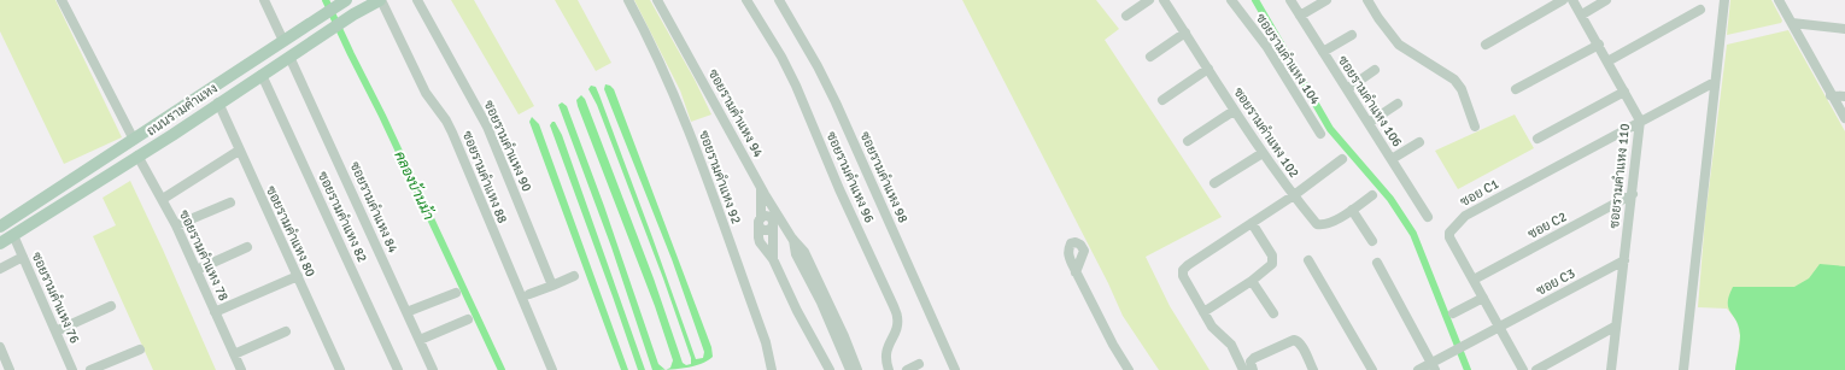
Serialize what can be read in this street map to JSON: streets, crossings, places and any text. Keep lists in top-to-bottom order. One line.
{"streets":{"main road":["ถนนรามคำแหง"],"street":["ซอยรามคําแหง 104","ซอยรามคําแหง 106","ซอยรามคําแหง 94","ซอยรามคําแหง 102","ซอยรามคำแหง 90","ซอยรามคำแหง 110","ซอยรามคำแหง 88","ซอยรามคําแหง 92","ซอยรามคําแหง 96","ซอยรามคําแหง 98","ซอย C1","ซอยรามคำแหง 84","ซอยรามคำแหง 82","ซอย C2","ซอยรามคำแหง 80","ซอยรามคำแหง 78","ซอย C3","ซอยรามคำแหง 76"]},"crossings":[["ถนนรามคำแหง","ซอยรามคำแหง 88"],["ถนนรามคำแหง","ซอยรามคำแหง 84"],["ถนนรามคำแหง","ซอยรามคำแหง 82"],["ถนนรามคำแหง","ซอยรามคำแหง 80"],["ถนนรามคำแหง","ซอยรามคำแหง 78"],["ถนนรามคำแหง","ซอยรามคำแหง 76"],["ซอยรามคำแหง 110","ซอย C1"],["ซอยรามคำแหง 110","ซอย C2"],["ซอยรามคำแหง 110","ซอย C3"],["ซอย C1","ซอย C2"],["ซอย C1","ซอย C3"]],"water":["คลองบ้านม้า"]}
